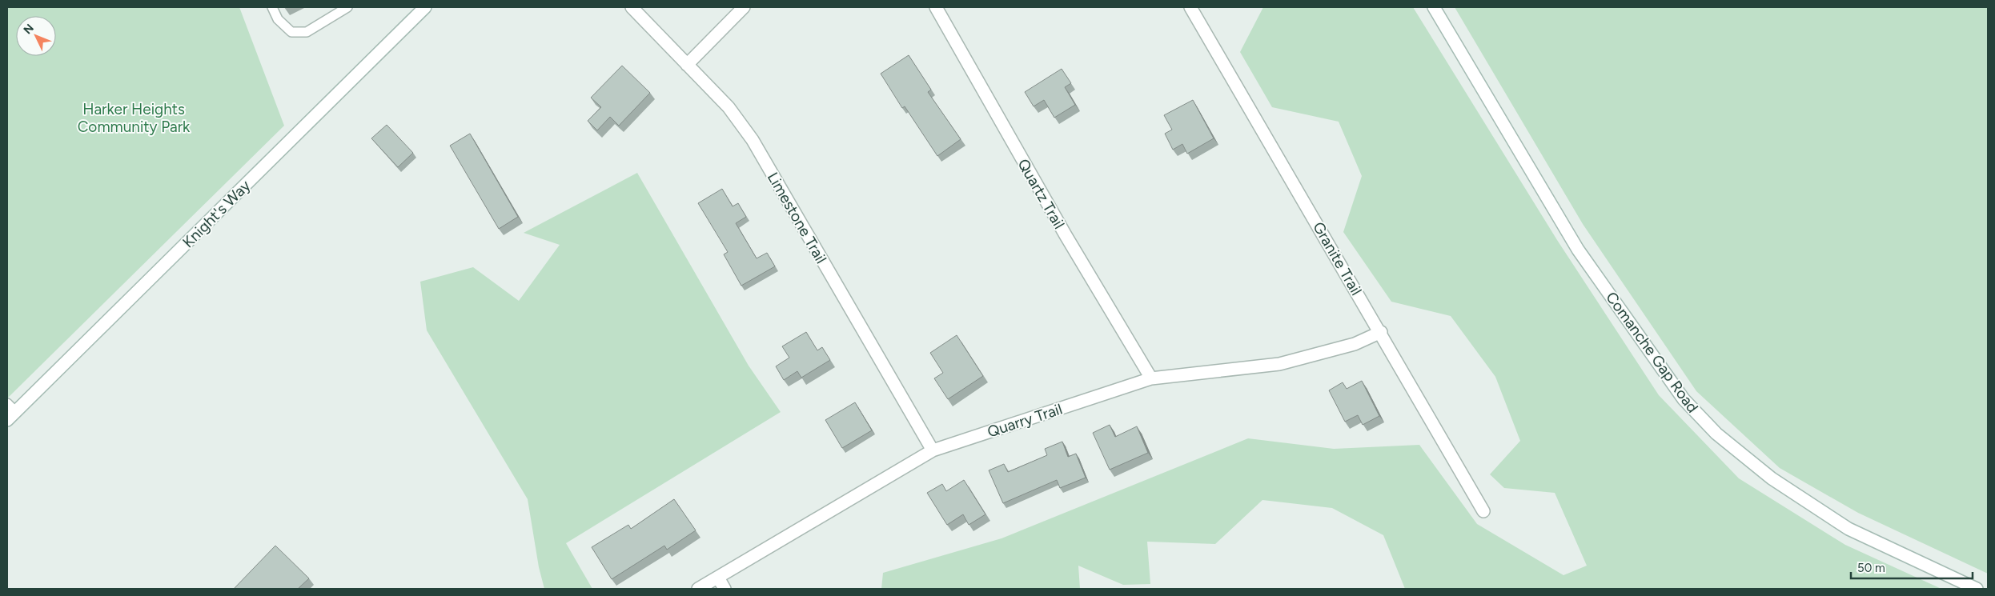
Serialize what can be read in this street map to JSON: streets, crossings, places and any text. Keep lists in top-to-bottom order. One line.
{"streets":{"street":["Quartz Trail","Knight's Way","Limestone Trail","Granite Trail","Comanche Gap Road","Quarry Trail"]},"crossings":[["Quartz Trail","Quarry Trail"],["Limestone Trail","Quarry Trail"],["Granite Trail","Quarry Trail"]],"parks":["Harker Heights Community Park"],"scale_bar":"50 m","north":"top left"}
